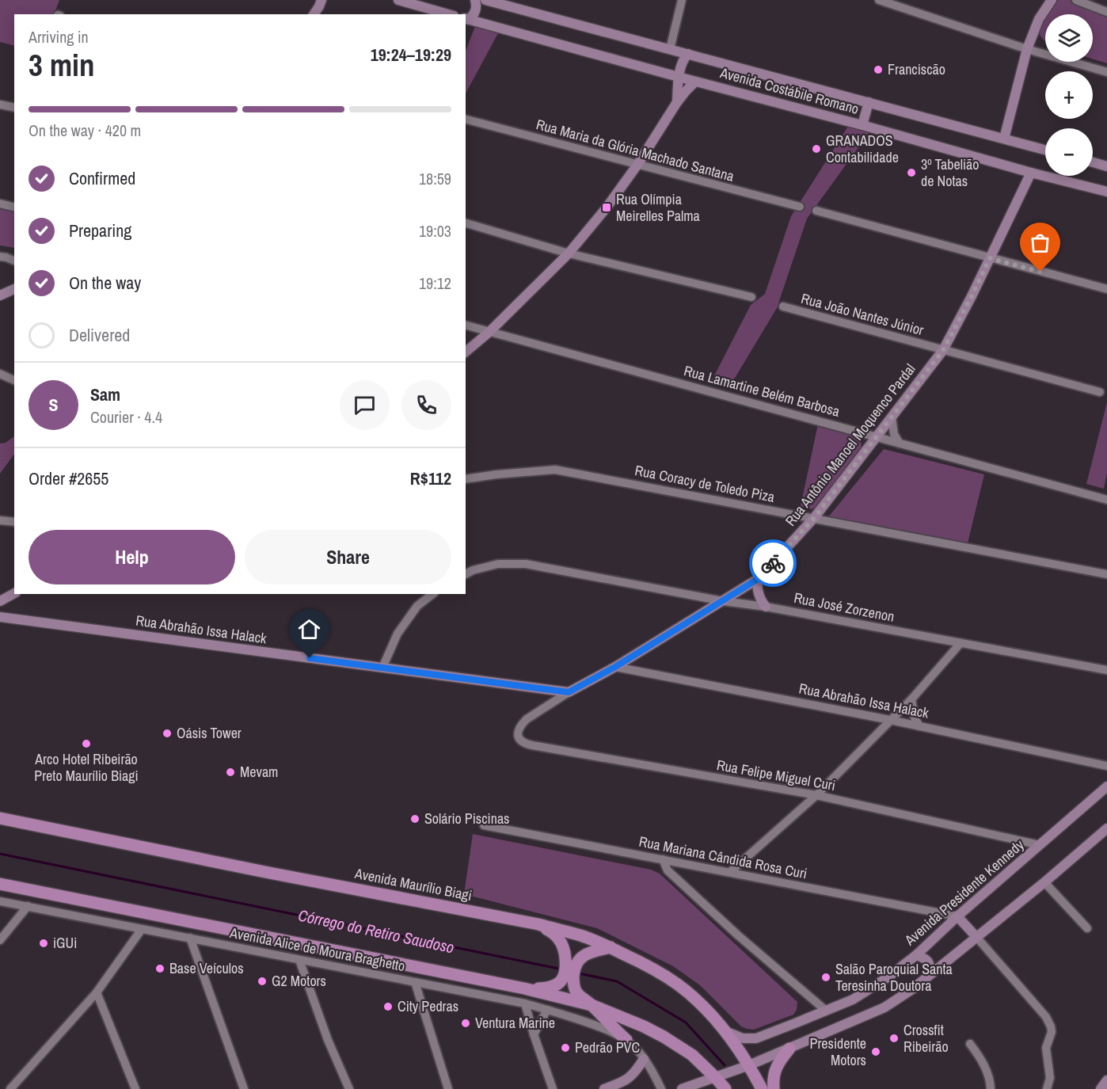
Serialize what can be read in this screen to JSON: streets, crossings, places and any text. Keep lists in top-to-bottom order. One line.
{"streets":{"main road":["Avenida Costábile Romano","Rua Antônio Manoel Moquenco Pardal","Rua Abrahão Issa Halack","Avenida Maurílio Biagi","Avenida Presidente Kennedy"],"street":["Rua Maria da Glória Machado Santana","Rua João Nantes Júnior","Rua Lamartine Belém Barbosa","Rua Coracy de Toledo Piza","Rua José Zorzenon","Rua Felipe Miguel Curi","Rua Mariana Cândida Rosa Curi","Avenida Alice de Moura Braghetto"]},"crossings":[["Avenida Costábile Romano","Rua Antônio Manoel Moquenco Pardal"],["Rua João Nantes Júnior","Rua Antônio Manoel Moquenco Pardal"],["Rua Lamartine Belém Barbosa","Rua Antônio Manoel Moquenco Pardal"],["Rua Antônio Manoel Moquenco Pardal","Rua Coracy de Toledo Piza"],["Rua Antônio Manoel Moquenco Pardal","Rua José Zorzenon"],["Rua Antônio Manoel Moquenco Pardal","Rua Abrahão Issa Halack"],["Rua Antônio Manoel Moquenco Pardal","Rua Felipe Miguel Curi"],["Rua Felipe Miguel Curi","Avenida Presidente Kennedy"],["Rua Mariana Cândida Rosa Curi","Avenida Presidente Kennedy"],["Avenida Maurílio Biagi","Avenida Presidente Kennedy"]],"water":["Córrego do Retiro Saudoso"],"places":{"other":["Franciscão","GRANADOS Contabilidade","3º Tabelião de Notas","Oásis Tower","Arco Hotel Ribeirão Preto Maurílio Biagi","Mevam","Solário Piscinas","iGUi","Base Veículos","Salão Paroquial Santa Teresinha Doutora","G2 Motors","City Pedras","Ventura Marine","Crossfit Ribeirão","Pedrão PVC","Presidente Motors"],"transit":["Rua Olímpia Meirelles Palma"]},"page":{"map_buttons":["+","−"],"heading":["3 min","Arriving in","19:24–19:29"],"panel":["Sam","Courier · 4.4","Order #2655","R$112"],"bar":"On the way · 420 m","list":[["Confirmed","18:59"],["Preparing","19:03"],["On the way","19:12"],"Delivered"],"round":"S","buttons":["Help","Share"]}}
